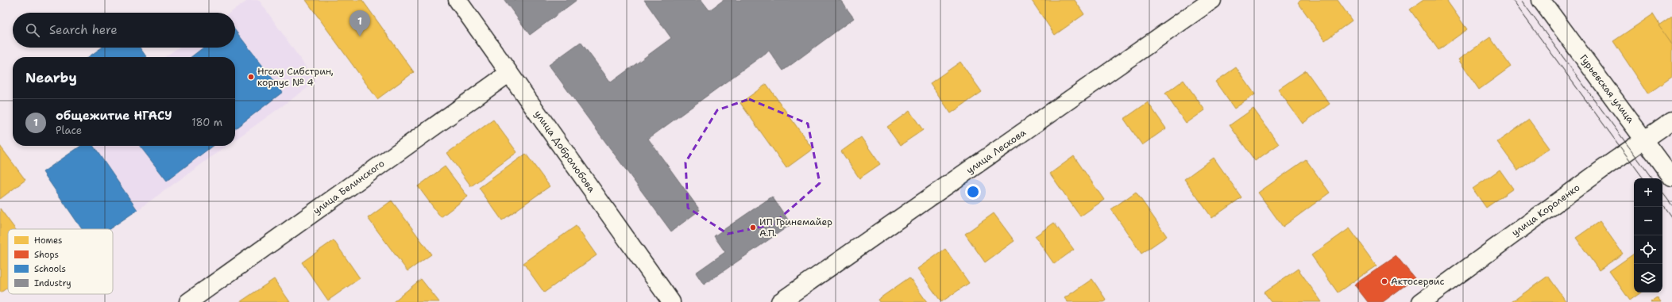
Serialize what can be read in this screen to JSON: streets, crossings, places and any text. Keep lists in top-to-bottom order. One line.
{"streets":{"street":["Гурьевская улица","улица Добролюбова","улица Лескова","улица Белинского","улица Короленко"]},"crossings":[["Гурьевская улица","улица Короленко"],["улица Добролюбова","улица Белинского"]],"places":["Нгсау Сибстрин, корпус № 4","ИП Гринемайер А.П.","Актосервис"],"legend":["Homes","Shops","Schools","Industry"],"page":{"pins":"1","search":"Search here","heading":"Nearby","list":[{"mark":"1","name":"общежитие НГАСУ","note":"Place","value":"180 m"}],"map_buttons":["+","−"]}}
